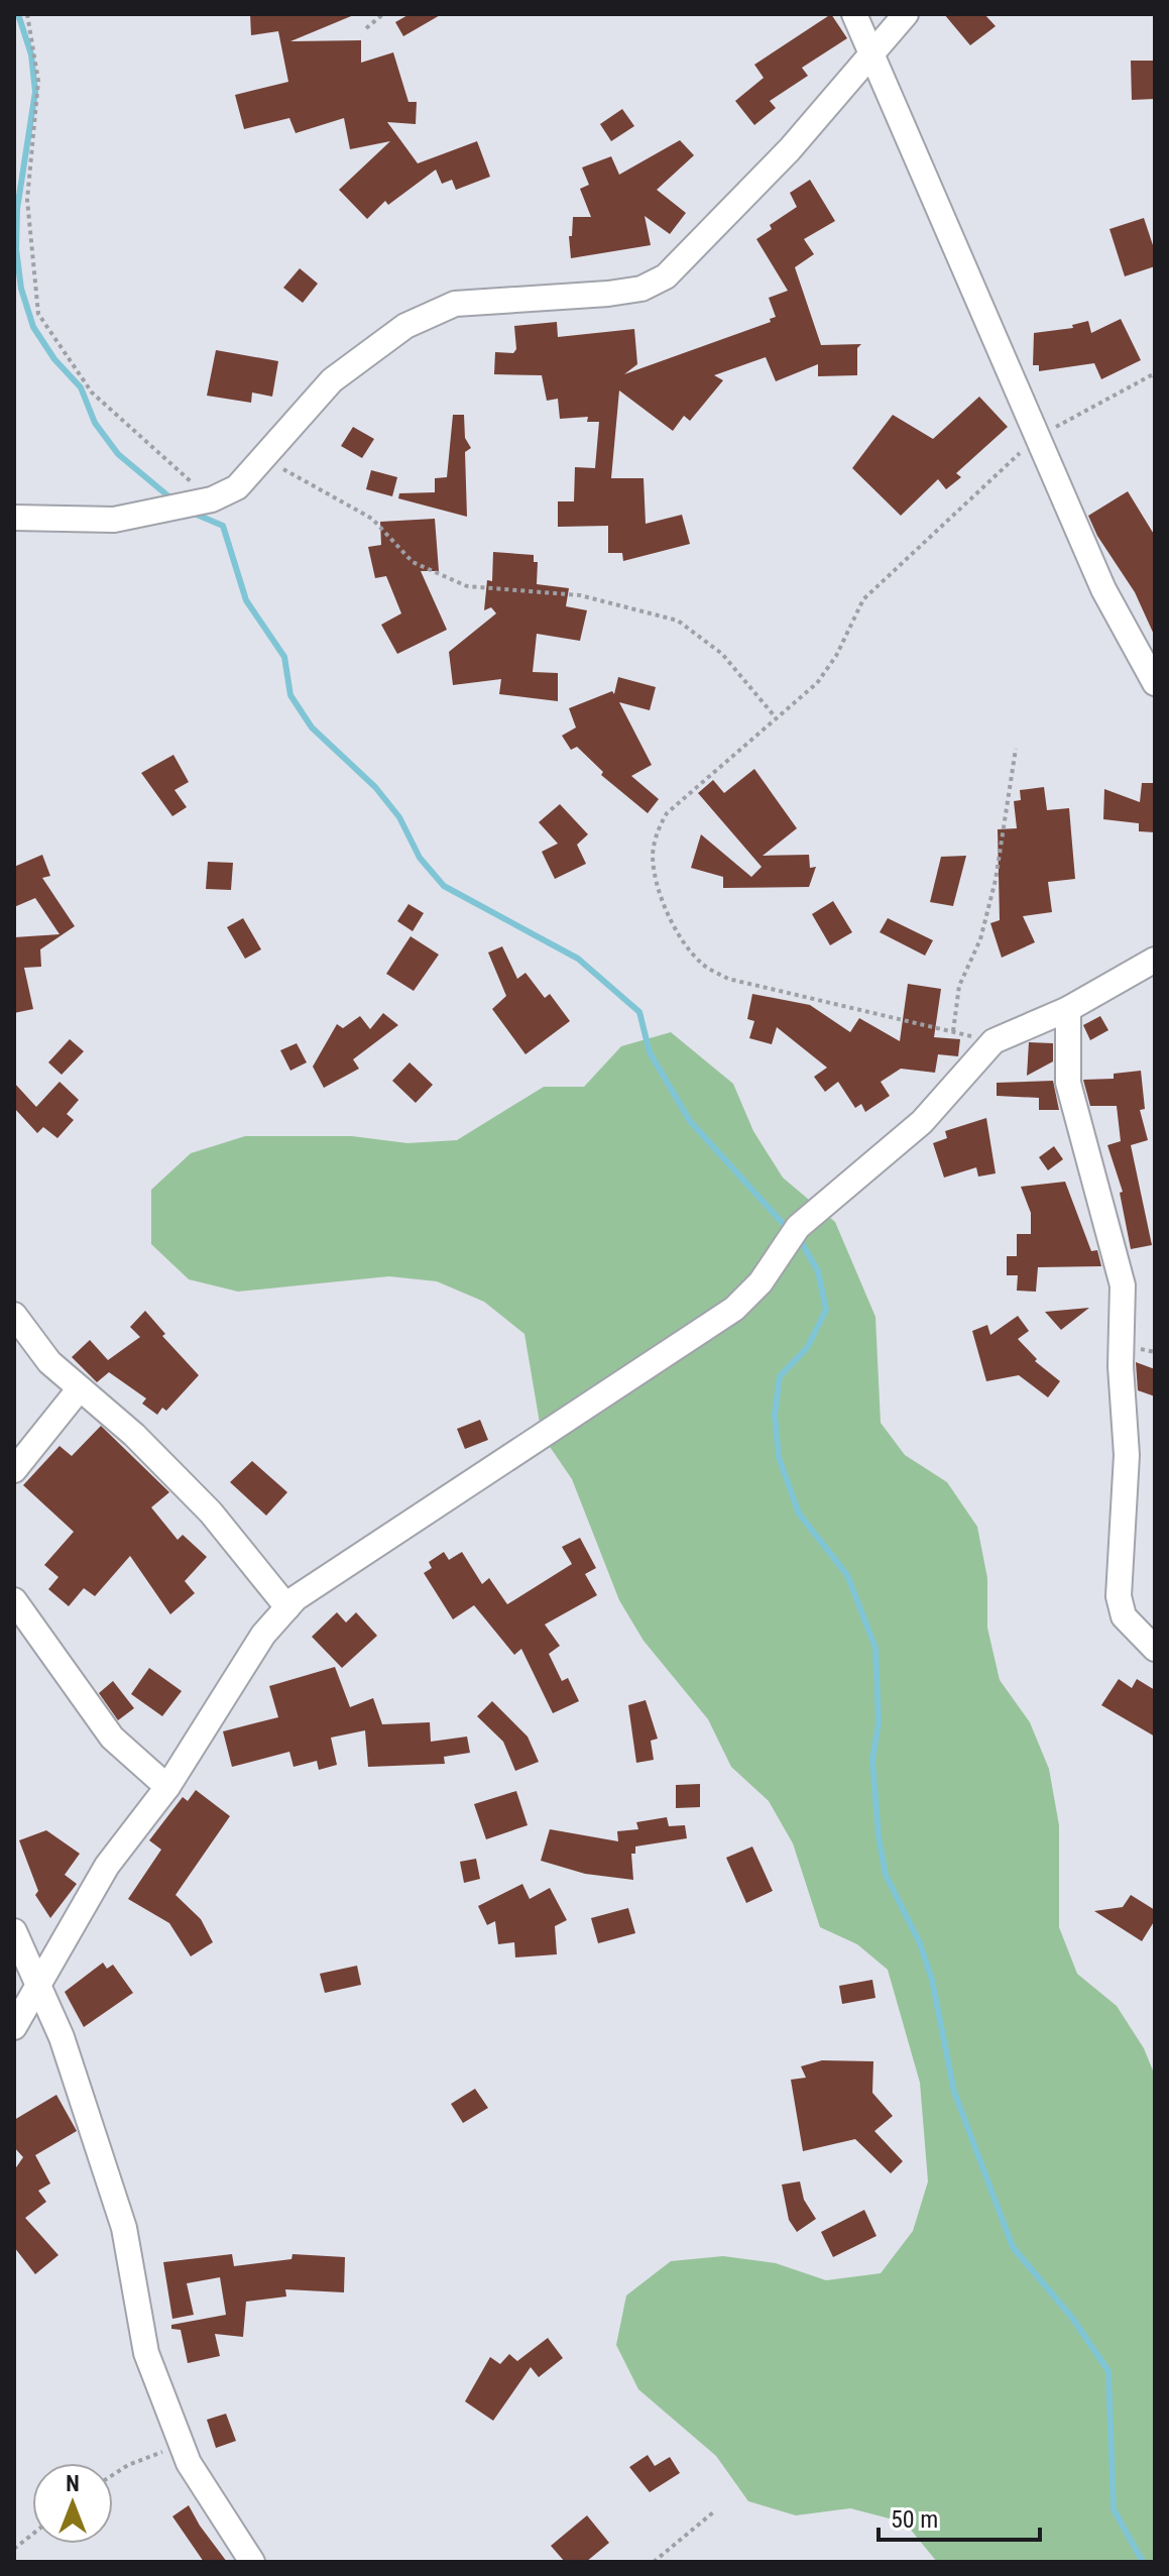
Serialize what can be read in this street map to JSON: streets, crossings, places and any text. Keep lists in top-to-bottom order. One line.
{"scale_bar":"50 m","north":"top"}
